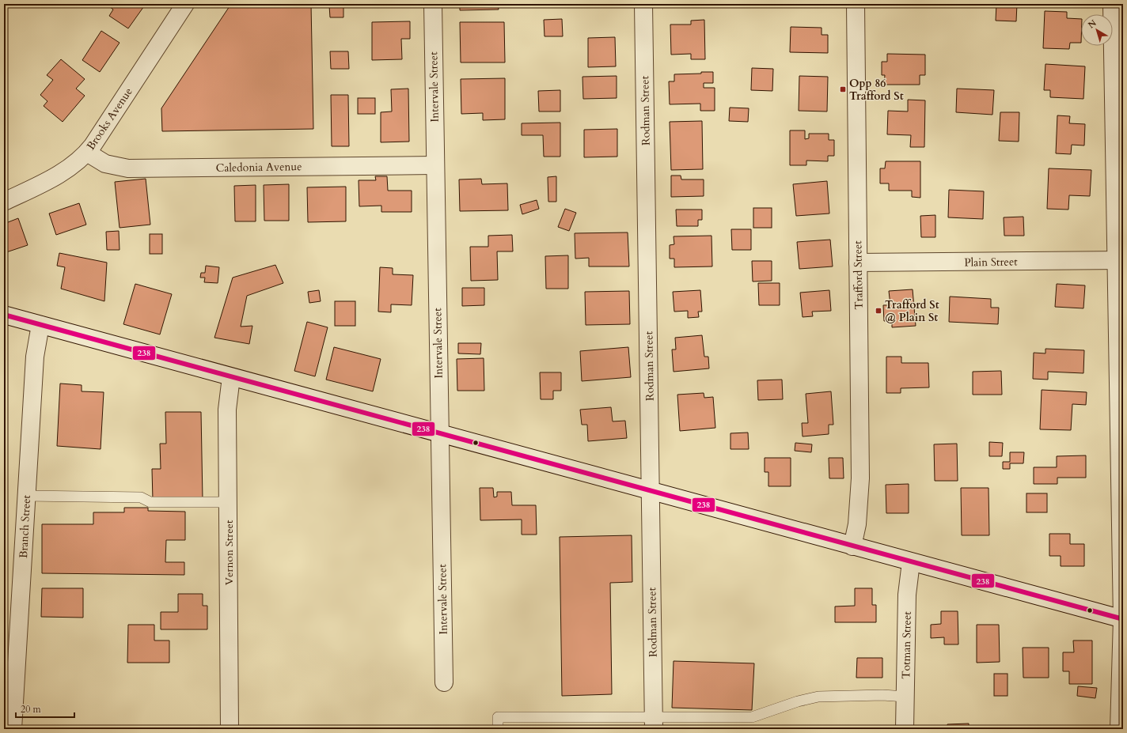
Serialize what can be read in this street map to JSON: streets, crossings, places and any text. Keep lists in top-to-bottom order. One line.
{"streets":{"street":["Intervale Street","Rodman Street","Brooks Avenue","Caledonia Avenue","Plain Street","Trafford Street","Branch Street","Vernon Street","Totman Street"]},"crossings":[["Intervale Street","Caledonia Avenue"],["Brooks Avenue","Caledonia Avenue"],["Plain Street","Trafford Street"]],"places":{"transit":["Opp 86 Trafford St","Trafford St @ Plain St"]},"lines":["transit line 238"],"scale_bar":"20 m","north":"top left"}
